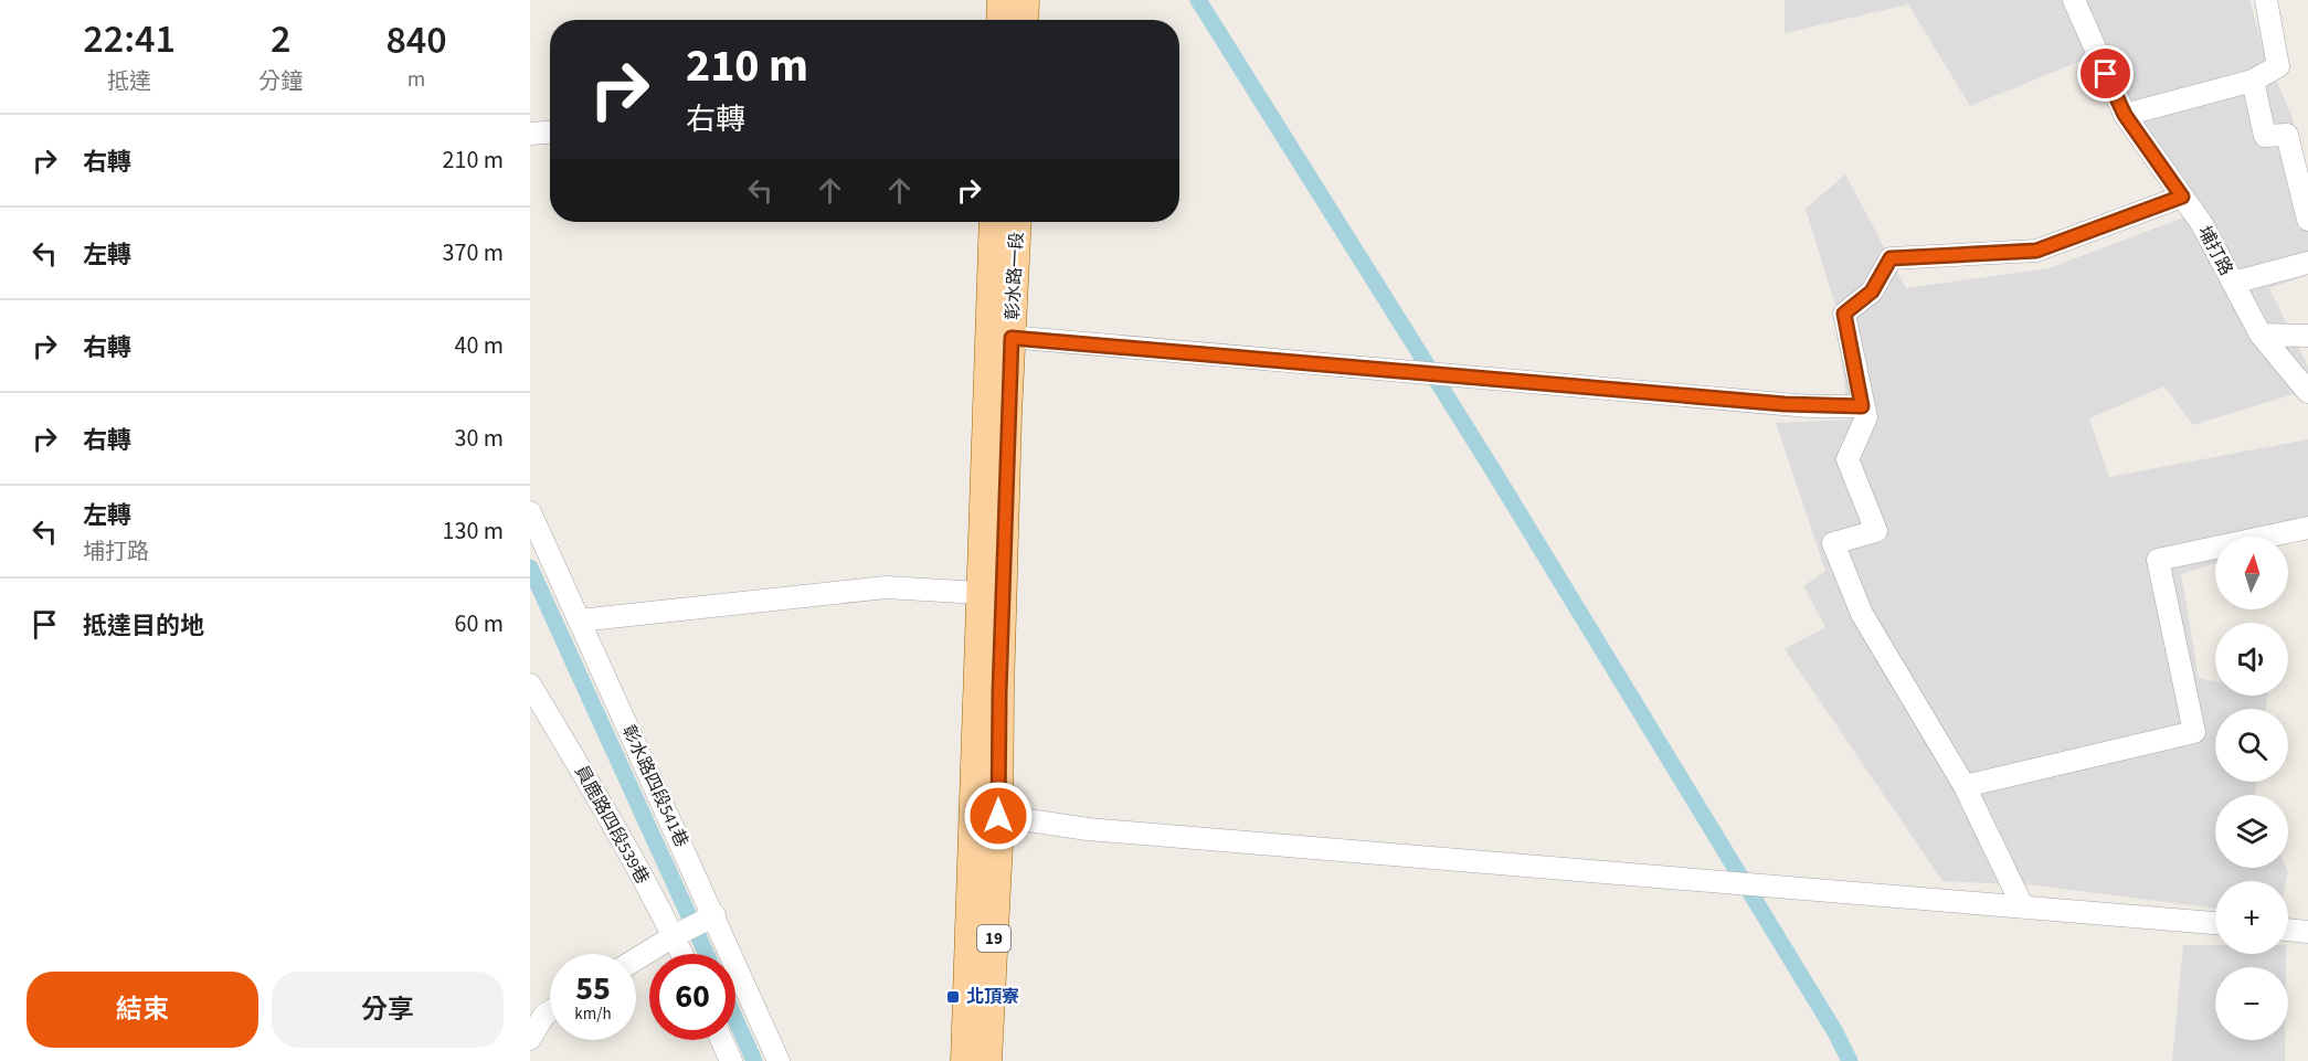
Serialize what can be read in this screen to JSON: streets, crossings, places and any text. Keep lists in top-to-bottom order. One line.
{"streets":{"main road":["彰水路一段","19"],"street":["埔打路","彰水路四段541巷","員鹿路四段539巷"]},"crossings":[["彰水路一段","19"]],"places":{"transit":["北頂寮"]},"north":"top","page":{"eta":["22:41","抵達","2","分鐘","840","m"],"turn":["210 m","右轉"],"list":[{"name":"右轉","value":"210 m"},{"name":"左轉","value":"370 m"},{"name":"右轉","value":"40 m"},{"name":"右轉","value":"30 m"},{"name":"左轉","note":"埔打路","value":"130 m"},{"name":"抵達目的地","value":"60 m"}],"map_buttons":["+","−"],"speed":"55 km/h","limit":"60","buttons":["結束","分享"]}}
